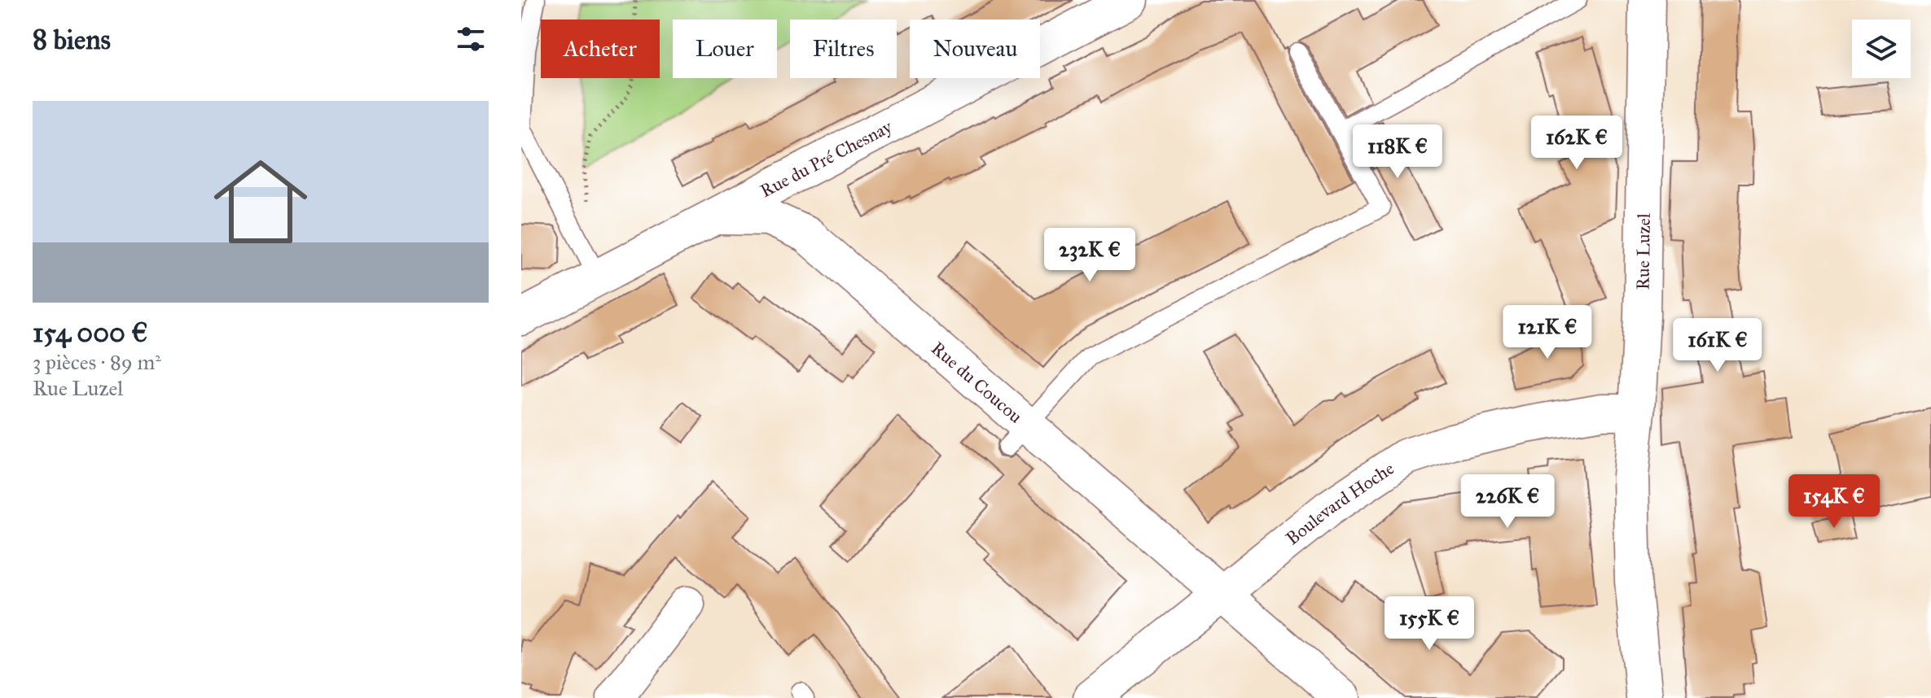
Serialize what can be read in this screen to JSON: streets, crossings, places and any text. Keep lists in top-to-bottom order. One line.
{"streets":{"street":["Rue du Pré Chesnay","Rue Luzel","Rue du Coucou","Boulevard Hoche"]},"crossings":[["Rue du Pré Chesnay","Rue du Coucou"],["Rue Luzel","Boulevard Hoche"],["Rue du Coucou","Boulevard Hoche"]],"page":{"heading":"8 biens","chip":["Acheter","Louer","Filtres","Nouveau"],"list":[{"name":"154 000 €","note":"3 pièces · 89 m² · Rue Luzel"}],"price":["162K €","118K €","232K €","121K €","161K €","226K €","154K €","155K €"]}}
